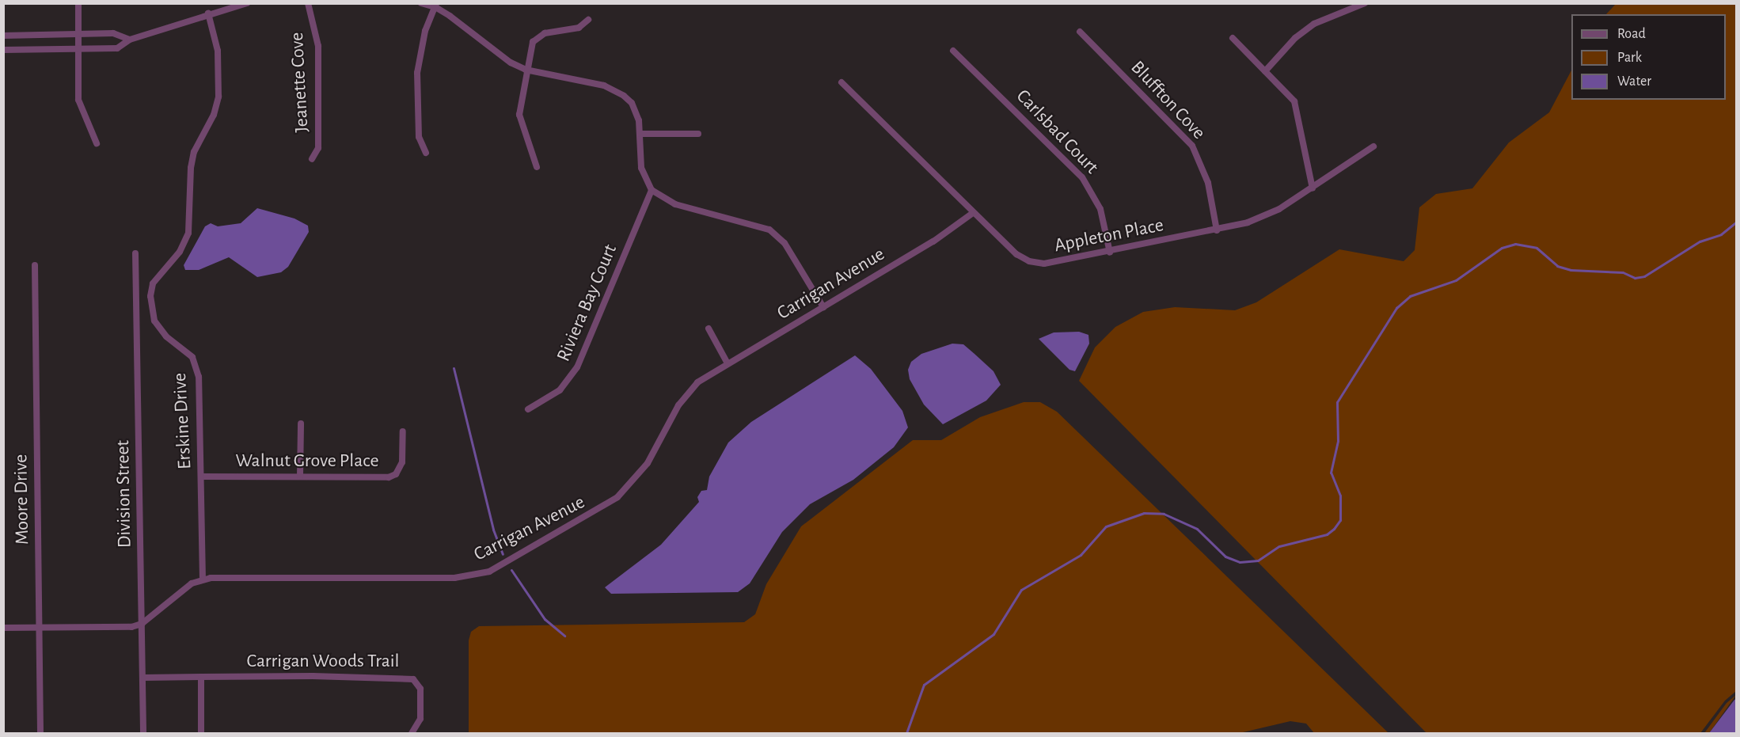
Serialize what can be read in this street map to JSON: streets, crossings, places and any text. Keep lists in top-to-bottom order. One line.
{"streets":{"street":["Jeanette Cove","Bluffton Cove","Carlsbad Court","Appleton Place","Carrigan Avenue","Riviera Bay Court","Erskine Drive","Walnut Grove Place","Division Street","Moore Drive","Carrigan Woods Trail"]},"crossings":[["Bluffton Cove","Appleton Place"],["Carlsbad Court","Appleton Place"],["Appleton Place","Carrigan Avenue"],["Carrigan Avenue","Erskine Drive"],["Carrigan Avenue","Division Street"],["Erskine Drive","Walnut Grove Place"],["Division Street","Carrigan Woods Trail"]],"legend":["Road","Park","Water"]}
